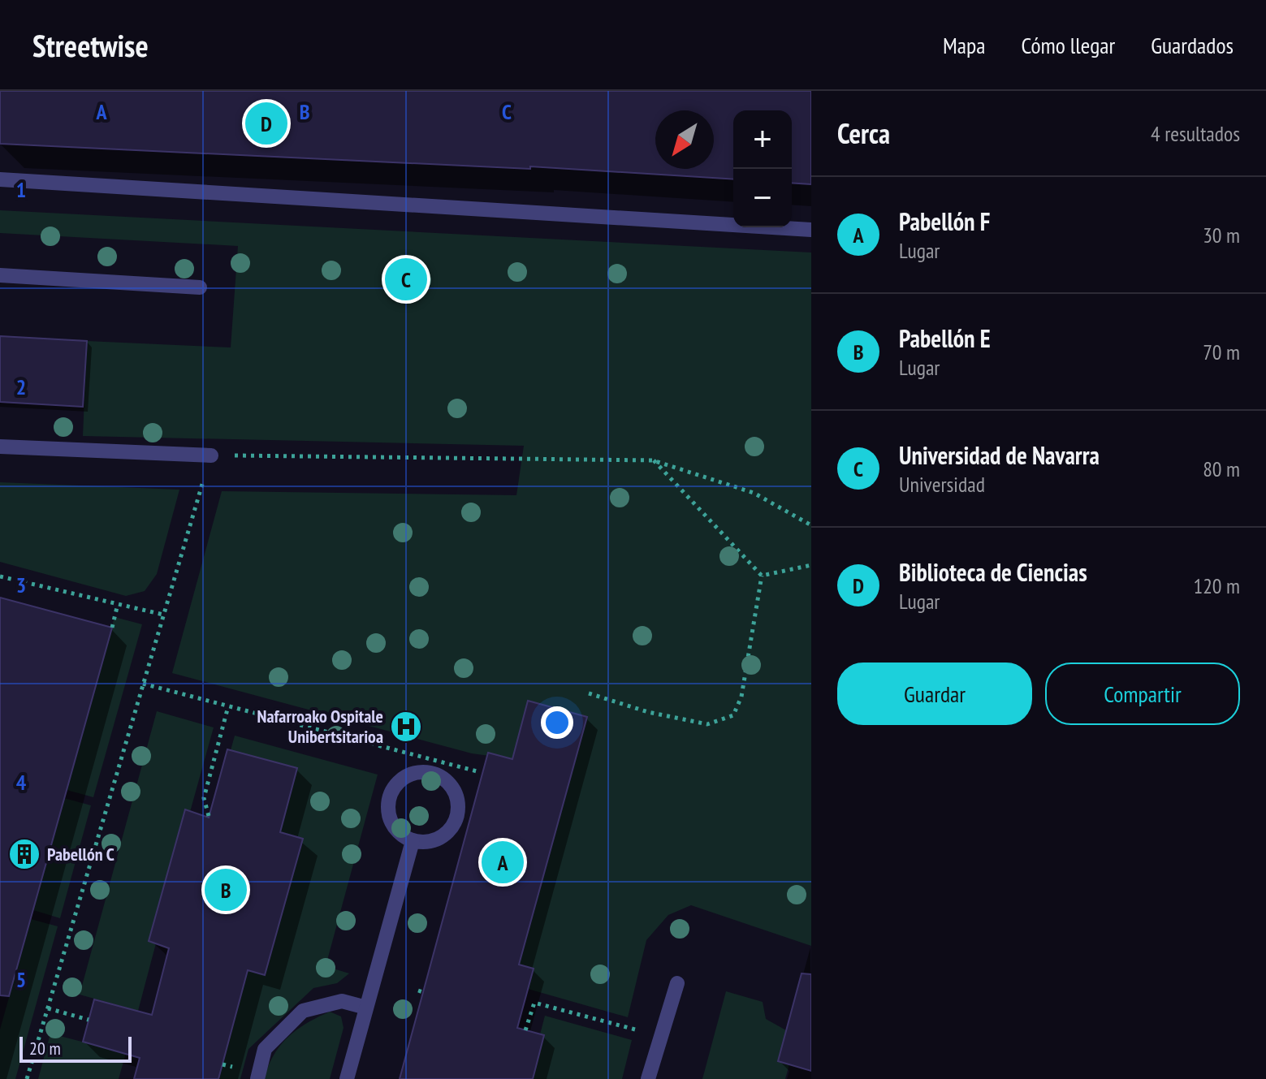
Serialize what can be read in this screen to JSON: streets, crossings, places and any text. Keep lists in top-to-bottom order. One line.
{"places":{"hospital":["Nafarroako Ospitale Unibertsitarioa"],"building":["Pabellón C"]},"scale_bar":"20 m","north":"bottom left","page":{"header":"Streetwise","nav":["Mapa","Cómo llegar","Guardados"],"heading":["Cerca","4 resultados"],"pins":["D","C","A","B"],"map_buttons":["+","−"],"list":[{"mark":"A","name":"Pabellón F","note":"Lugar","value":"30 m"},{"mark":"B","name":"Pabellón E","note":"Lugar","value":"70 m"},{"mark":"C","name":"Universidad de Navarra","note":"Universidad","value":"80 m"},{"mark":"D","name":"Biblioteca de Ciencias","note":"Lugar","value":"120 m"}],"buttons":["Guardar","Compartir"],"scale":"20 m"},"grid":{"columns":["A","B","C"],"rows":["1","2","3","4","5"]}}
